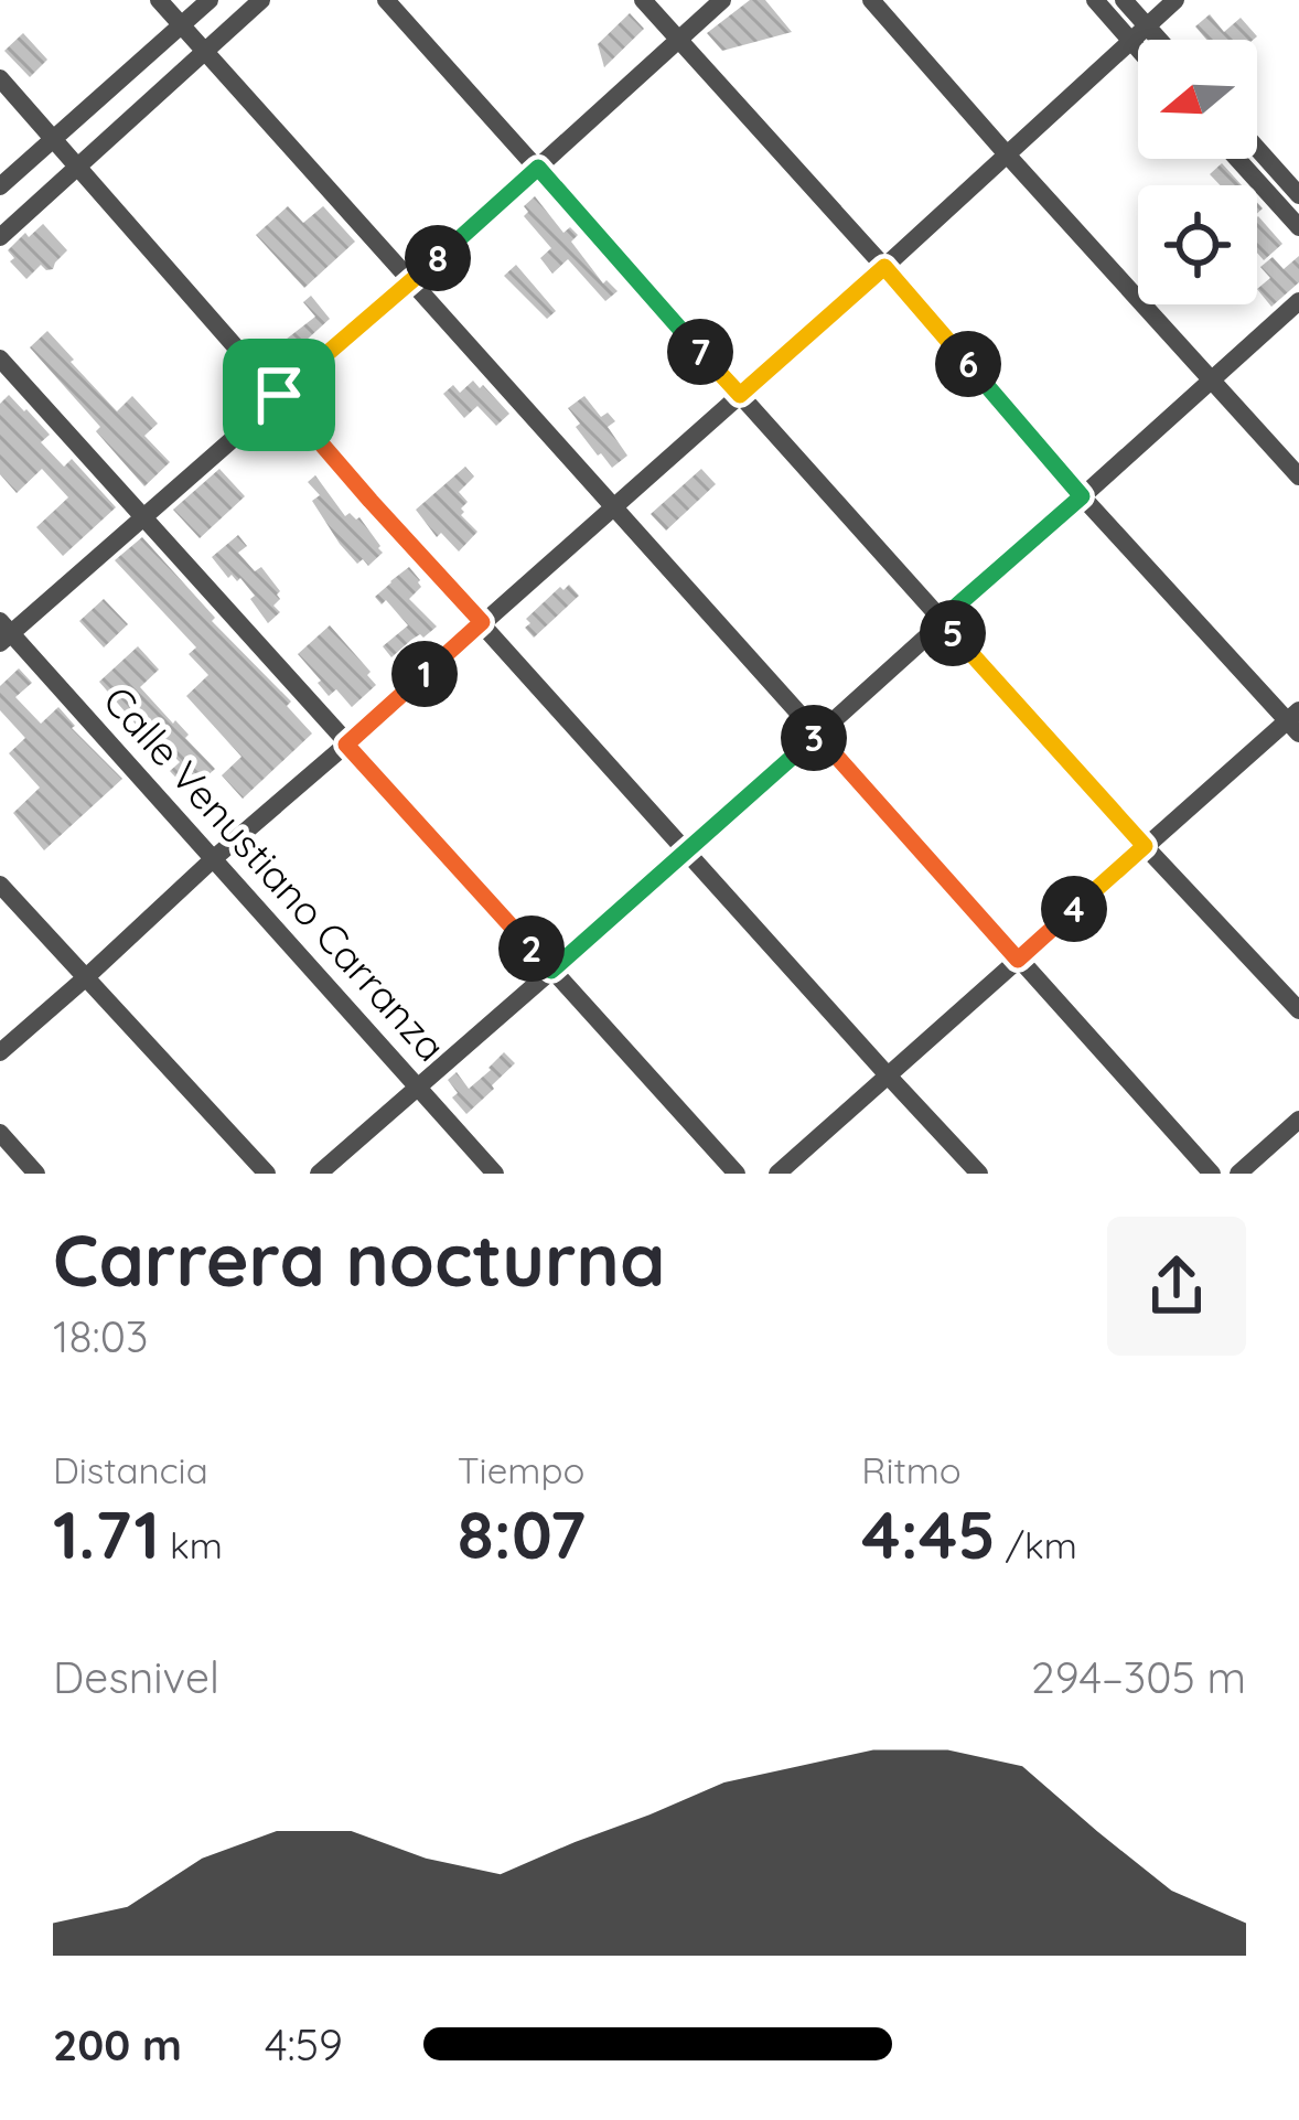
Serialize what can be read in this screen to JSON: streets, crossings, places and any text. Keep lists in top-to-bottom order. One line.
{"streets":{"street":["Calle Venustiano Carranza"]},"north":"left","page":{"pins":["8","7","6","5","1","3","4","2"],"heading":["Carrera nocturna","18:03"],"stats":[["Distancia","1.71 km"],["Tiempo","8:07"],["Ritmo","4:45 /km"]],"chart":["Desnivel","294–305 m"],"list":[{"name":"200 m","note":"4:59"}]}}
